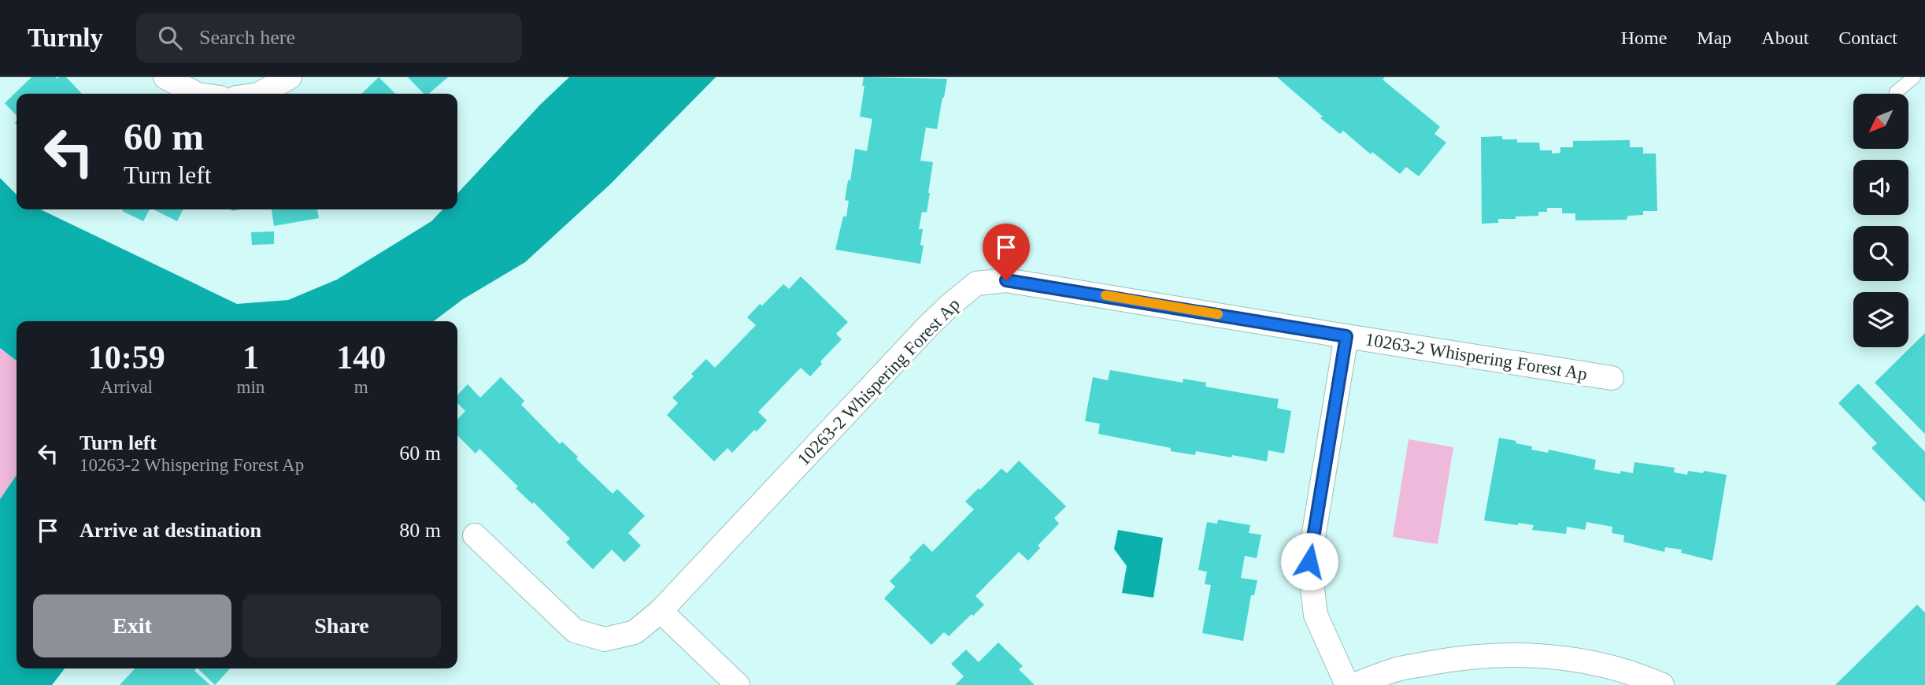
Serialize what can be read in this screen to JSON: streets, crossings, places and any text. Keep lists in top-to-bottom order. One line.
{"streets":{"street":["10263-2 Whispering Forest Ap"]},"north":"bottom left","page":{"header":"Turnly","search":"Search here","nav":["Home","Map","About","Contact"],"turn":["60 m","Turn left"],"eta":["10:59","Arrival","1","min","140","m"],"list":[{"name":"Turn left","note":"10263-2 Whispering Forest Ap","value":"60 m"},{"name":"Arrive at destination","value":"80 m"}],"buttons":["Exit","Share"]}}
